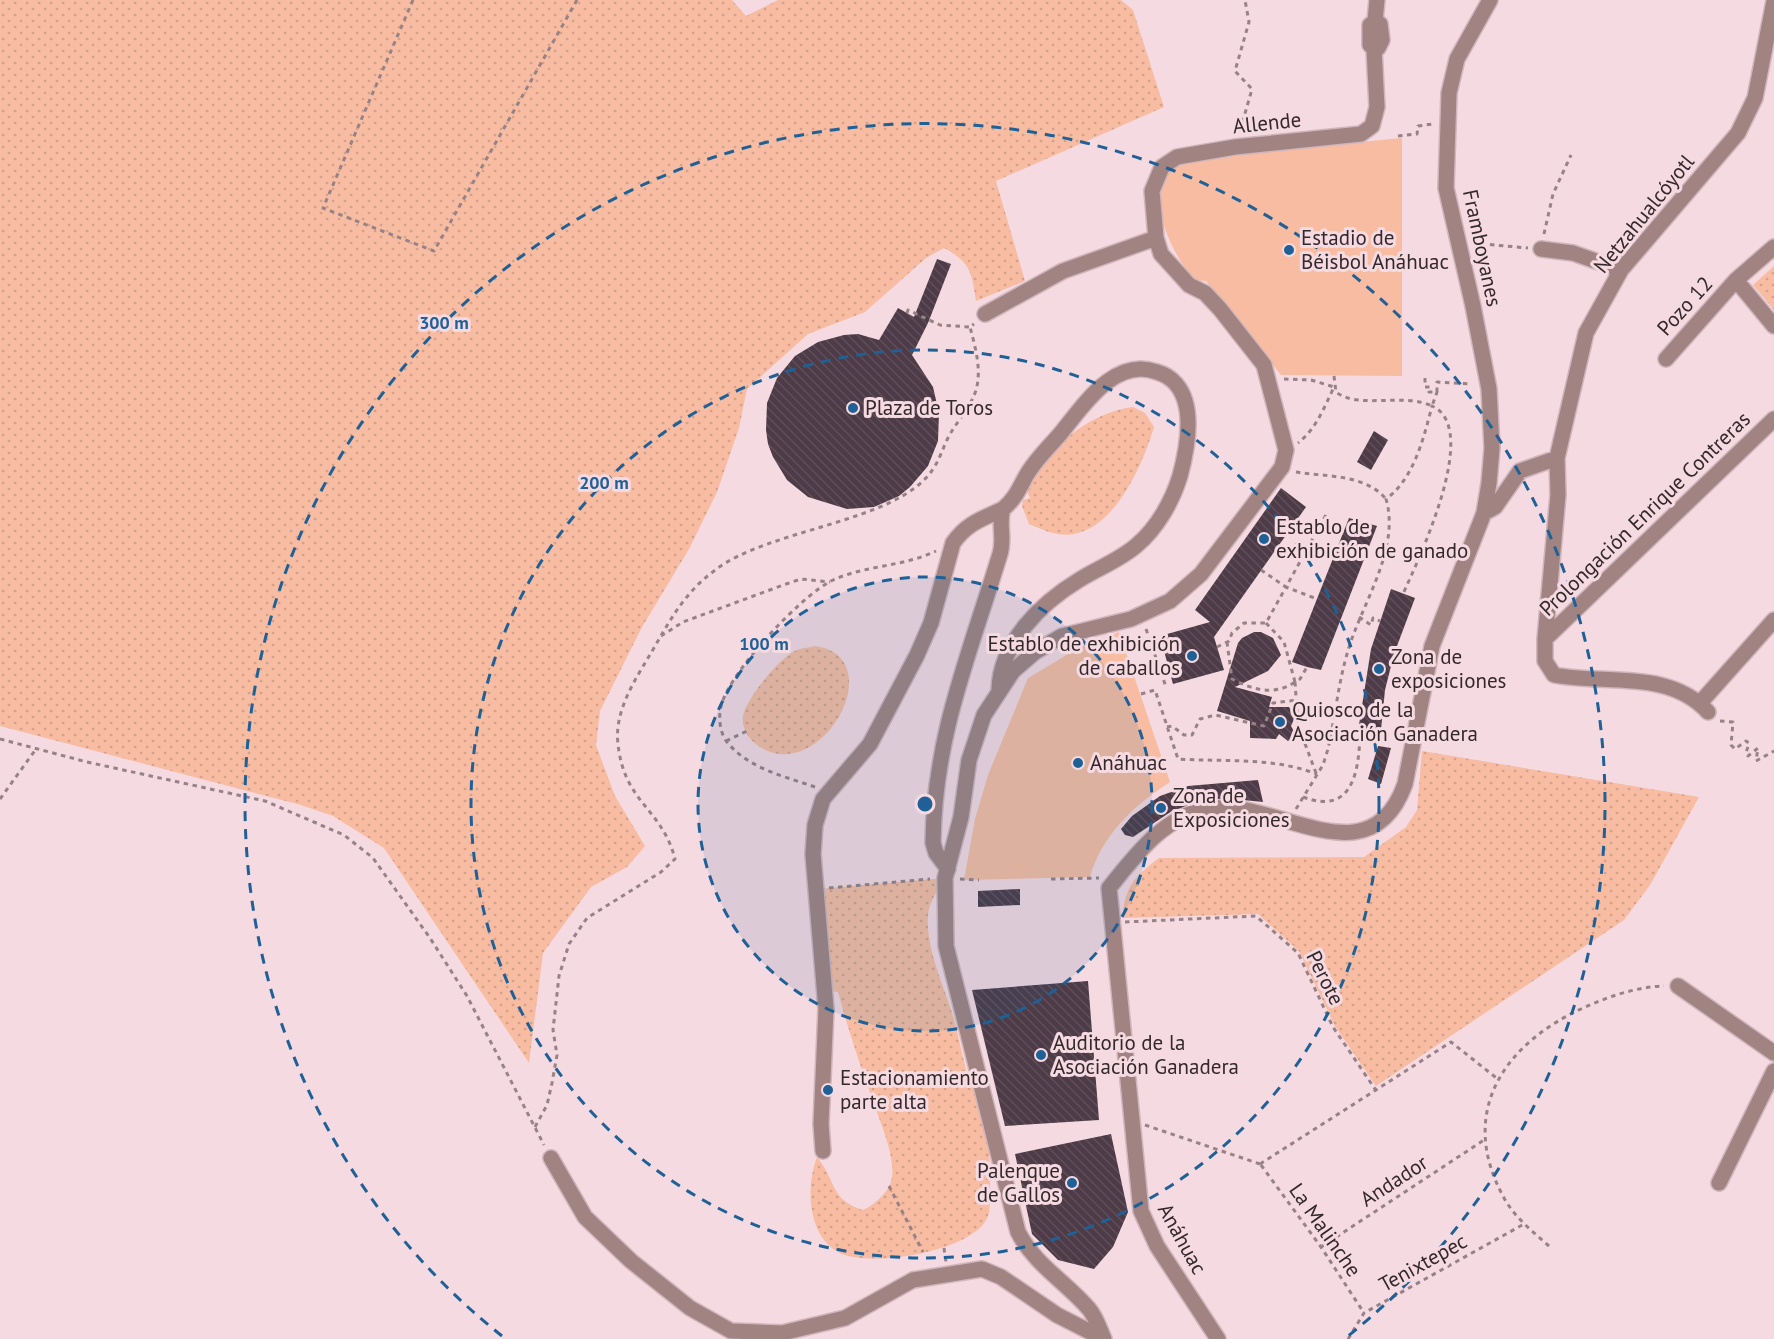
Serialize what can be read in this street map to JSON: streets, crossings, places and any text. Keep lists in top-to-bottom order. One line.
{"streets":{"street":["Allende","Netzahualcóyotl","Framboyanes","Pozo 12","Prolongación Enrique Contreras","Anáhuac"],"path":["Perote","Andador","La Malinche","Tenixtepec"]},"crossings":[["Netzahualcóyotl","Prolongación Enrique Contreras"],["Framboyanes","Anáhuac"],["Andador","La Malinche"],["La Malinche","Tenixtepec"]],"places":["Estadio de Béisbol Anáhuac","Plaza de Toros","Establo de exhibición de ganado","Establo de exhibición de caballos","Zona de exposiciones","Quiosco de la Asociación Ganadera","Anáhuac","Zona de Exposiciones","Auditorio de la Asociación Ganadera","Estacionamiento parte alta","Palenque de Gallos"],"rings":["300 m","200 m","100 m"]}
